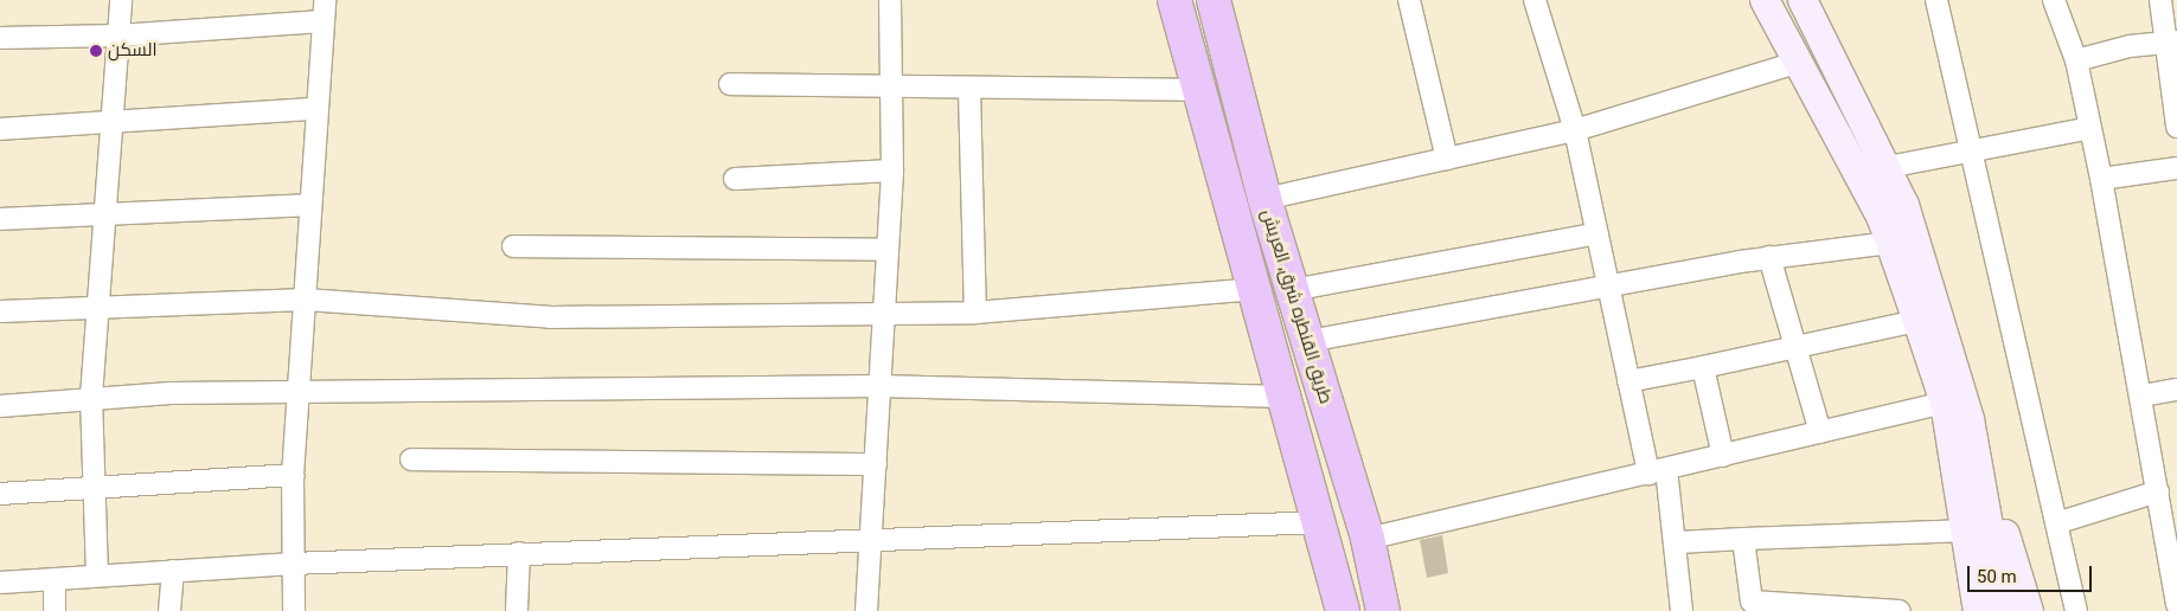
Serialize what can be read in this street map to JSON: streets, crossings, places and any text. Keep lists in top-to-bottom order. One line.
{"streets":{"highway":["طريق القنطره شرق, العريش"]},"places":["السكن"],"scale_bar":"50 m"}
